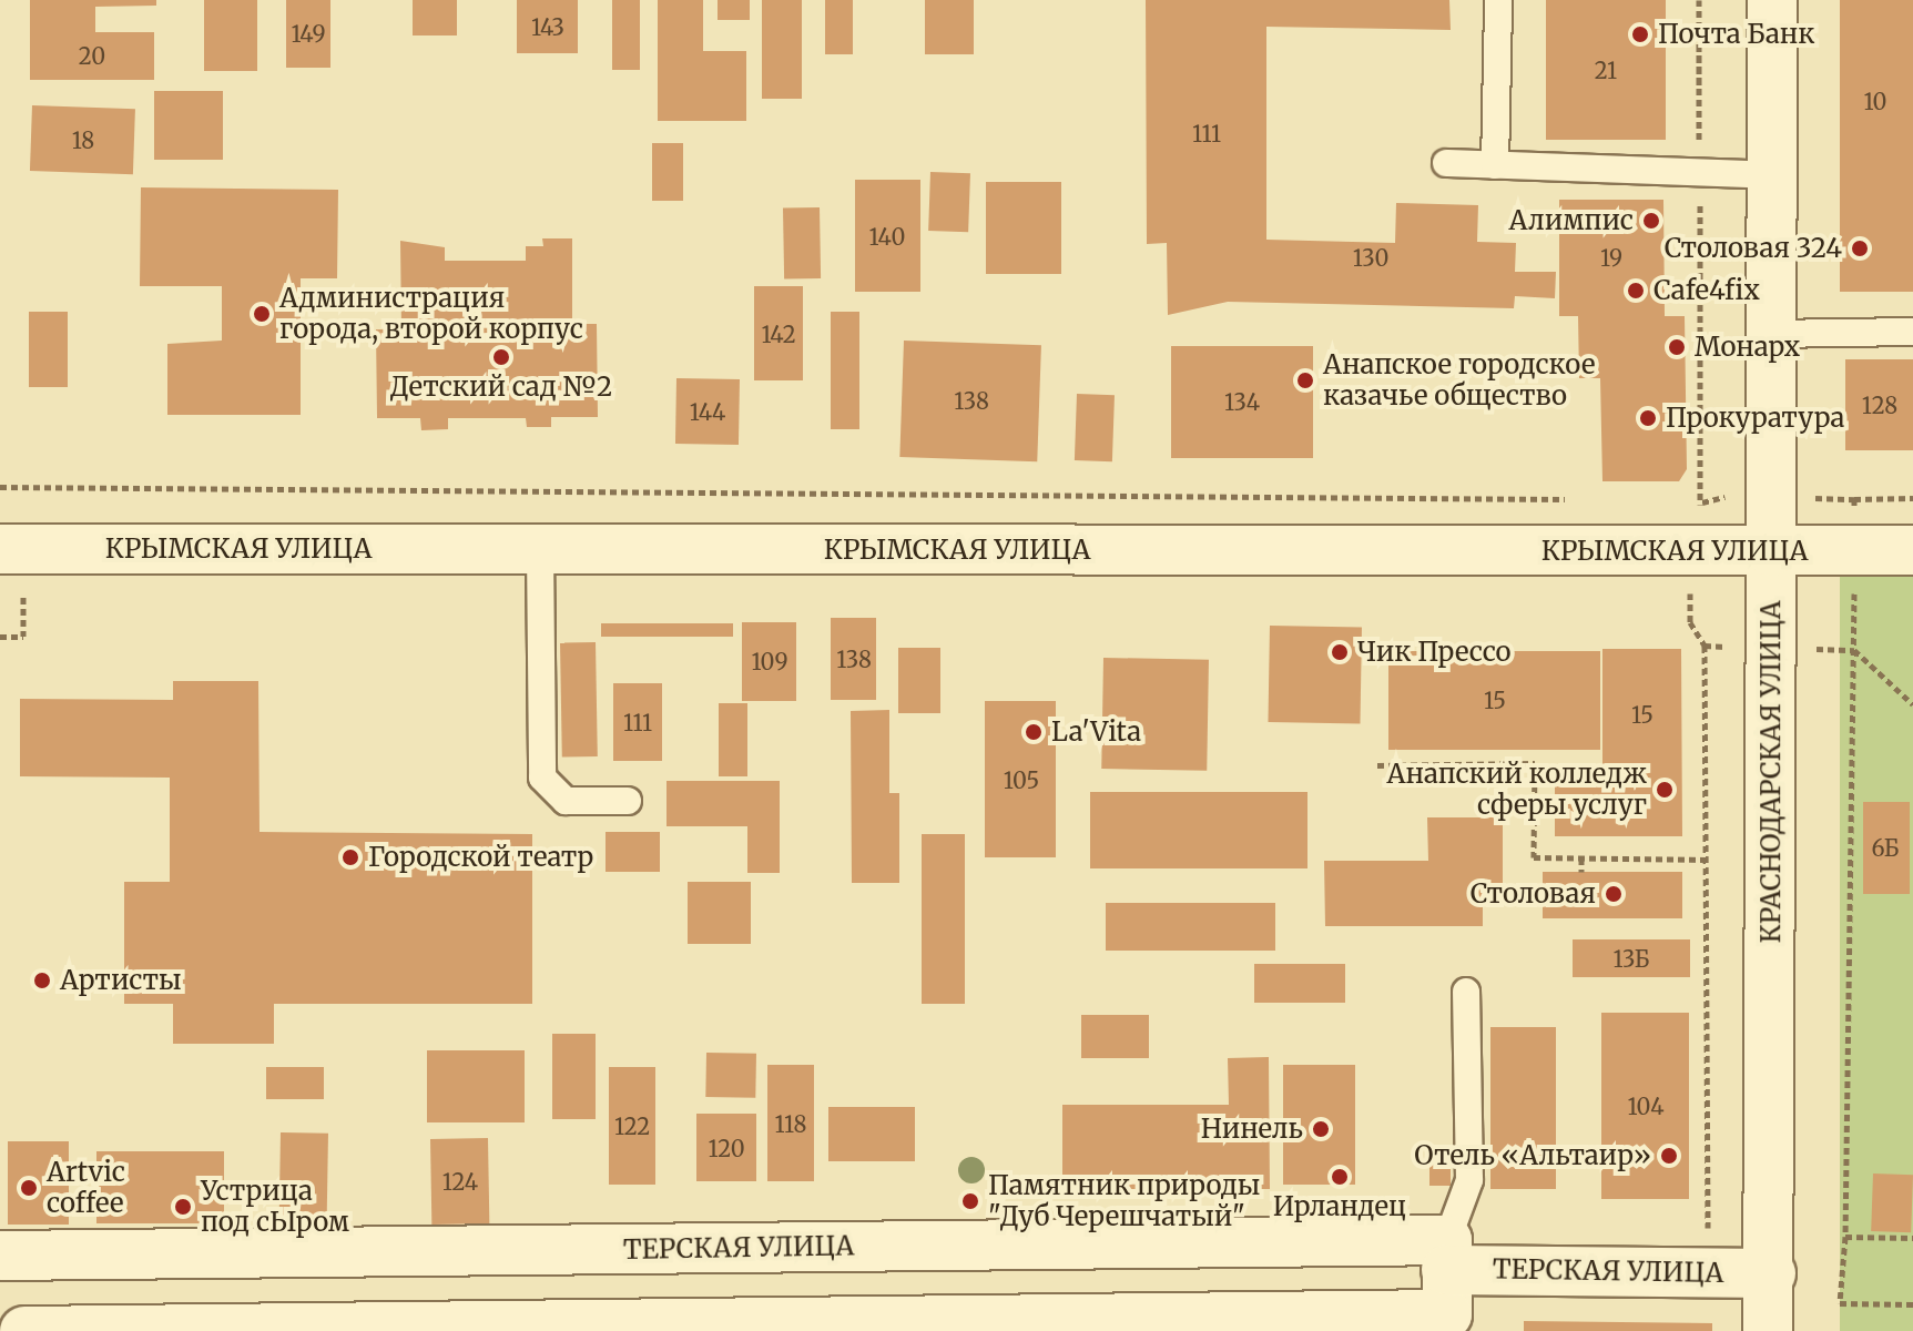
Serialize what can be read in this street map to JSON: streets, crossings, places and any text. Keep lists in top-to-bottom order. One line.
{"streets":{"street":["КРЫМСКАЯ УЛИЦА","КРАСНОДАРСКАЯ УЛИЦА","ТЕРСКАЯ УЛИЦА"]},"crossings":[["КРЫМСКАЯ УЛИЦА","КРАСНОДАРСКАЯ УЛИЦА"],["КРАСНОДАРСКАЯ УЛИЦА","ТЕРСКАЯ УЛИЦА"]],"places":["Почта Банк","Алимпис","Столовая 324","Cafe4fix","Администрация города, второй корпус","Монарх","Детский сад №2","Анапское городское казачье общество","Прокуратура","Чик Прессо","La'Vita","Анапский колледж сферы услуг","Городской театр","Столовая","Артисты","Нинель","Отель «Альтаир»","Ирландец","Artvic coffee","Памятник природы \"Дуб Черешчатый\"","Устрица под сЫром"],"house_numbers":["143","149","20","21","10","111","18","140","130","19","142","138","134","128","144","138","109","15","15","111","105","6Б","13Б","104","118","122","120","124"]}
